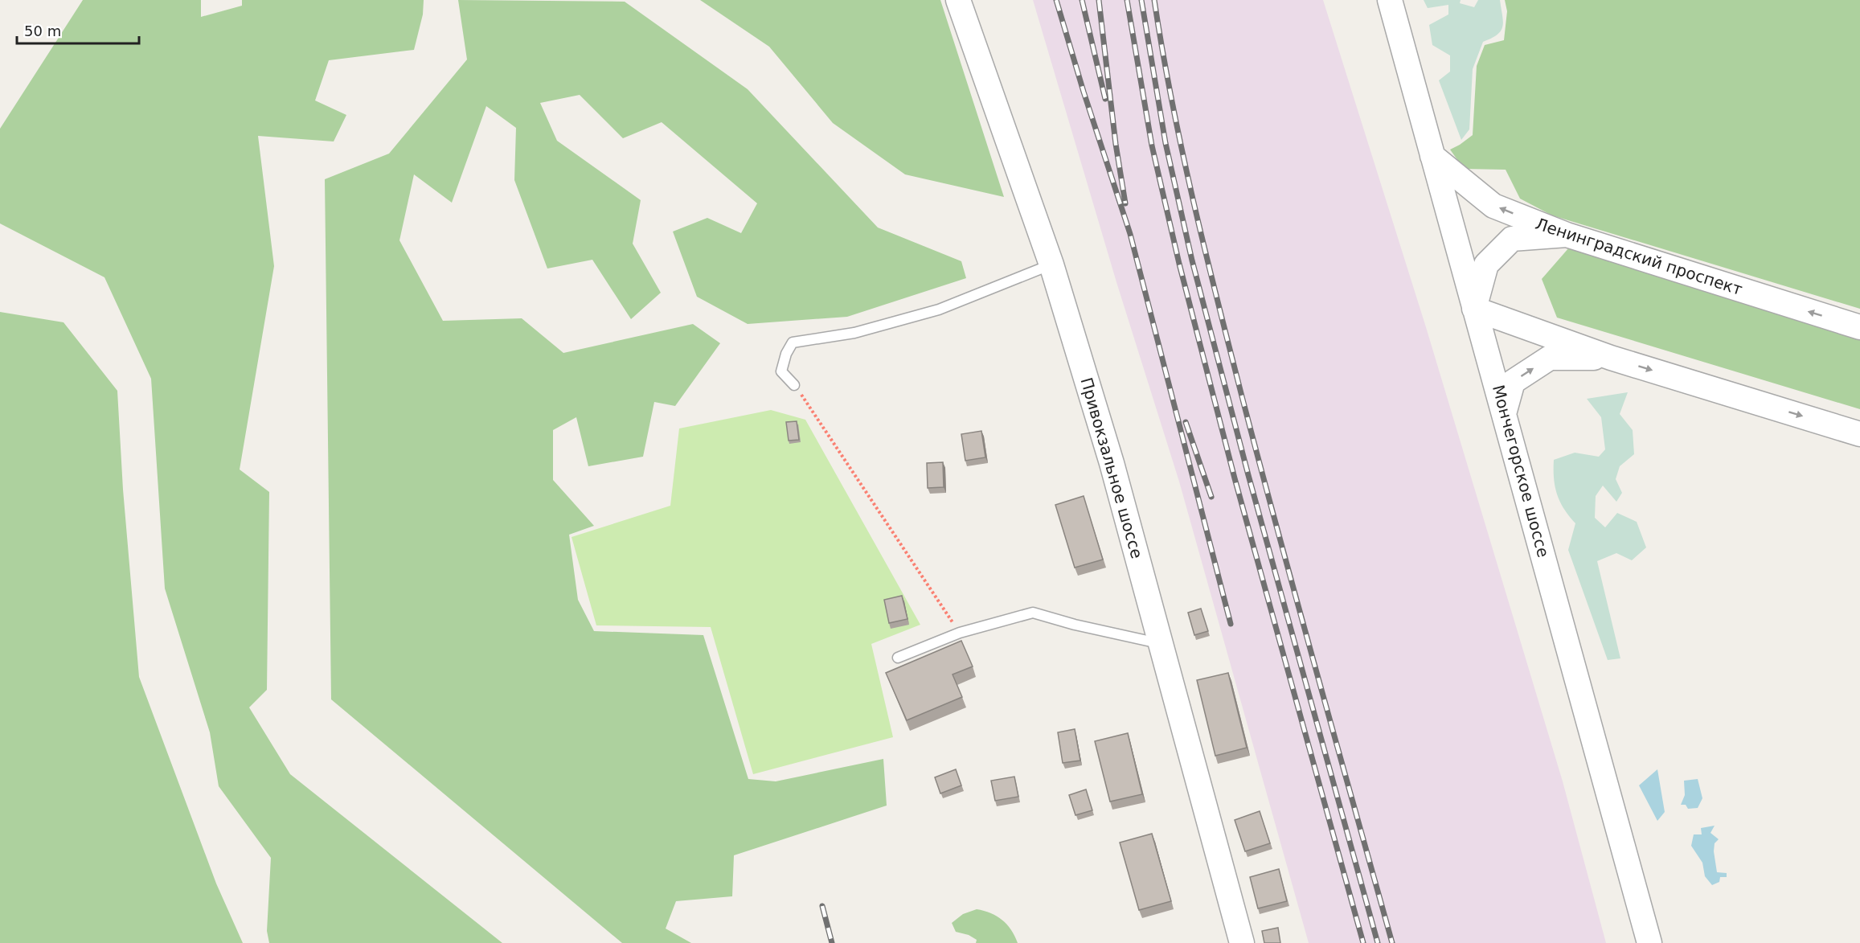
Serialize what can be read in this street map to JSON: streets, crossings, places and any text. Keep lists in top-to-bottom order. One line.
{"streets":{"street":["Ленинградский проспект","Привокзальное шоссе","Мончегорское шоссе"]},"crossings":[["Ленинградский проспект","Мончегорское шоссе"]],"scale_bar":"50 m"}
